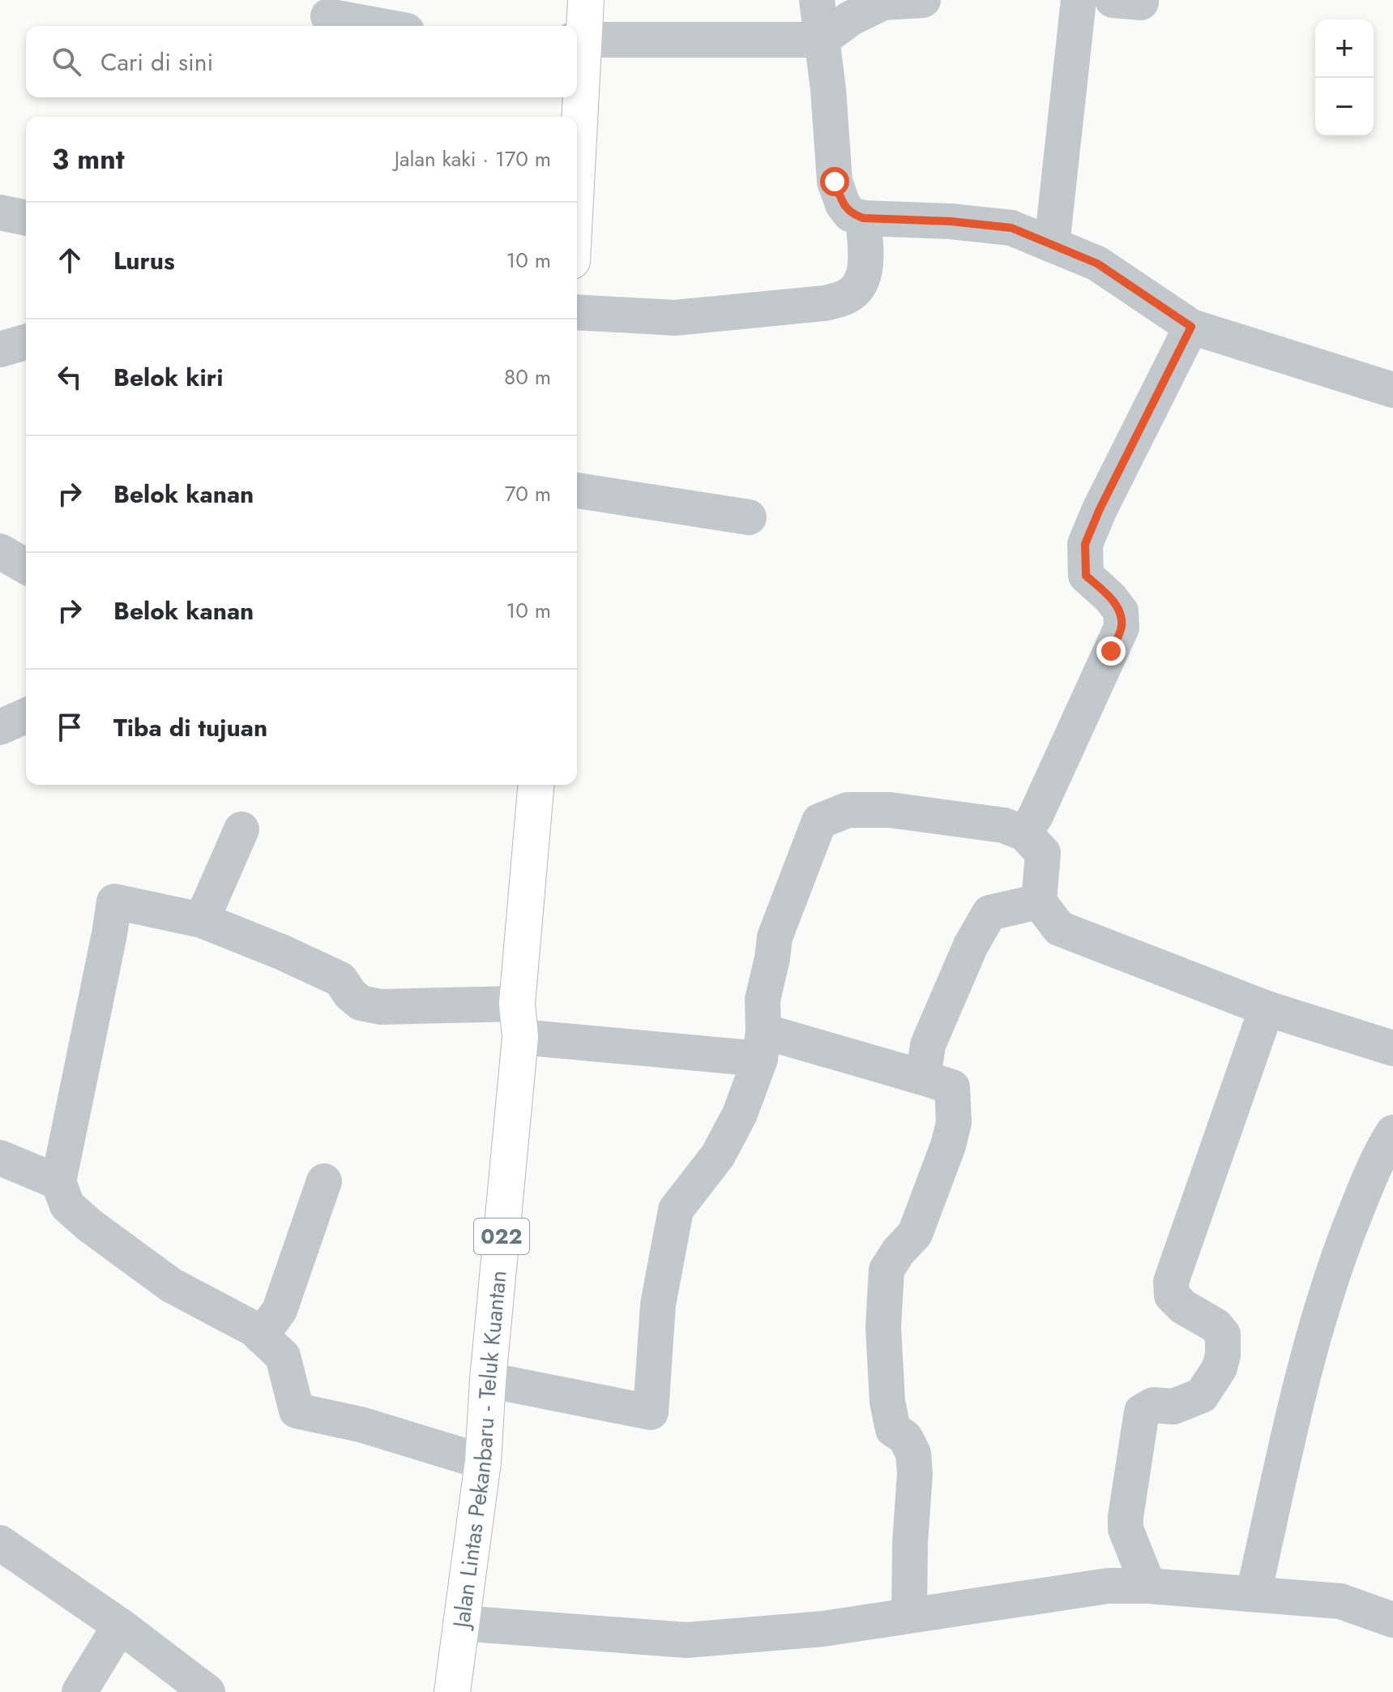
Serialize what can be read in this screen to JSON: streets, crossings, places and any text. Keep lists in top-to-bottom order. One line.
{"streets":{"highway":["022","Jalan Lintas Pekanbaru - Teluk Kuantan"]},"page":{"map_buttons":["+","−"],"search":"Cari di sini","heading":["3 mnt","Jalan kaki · 170 m"],"list":[["Lurus","10 m"],["Belok kiri","80 m"],["Belok kanan","70 m"],["Belok kanan","10 m"],"Tiba di tujuan"]}}
